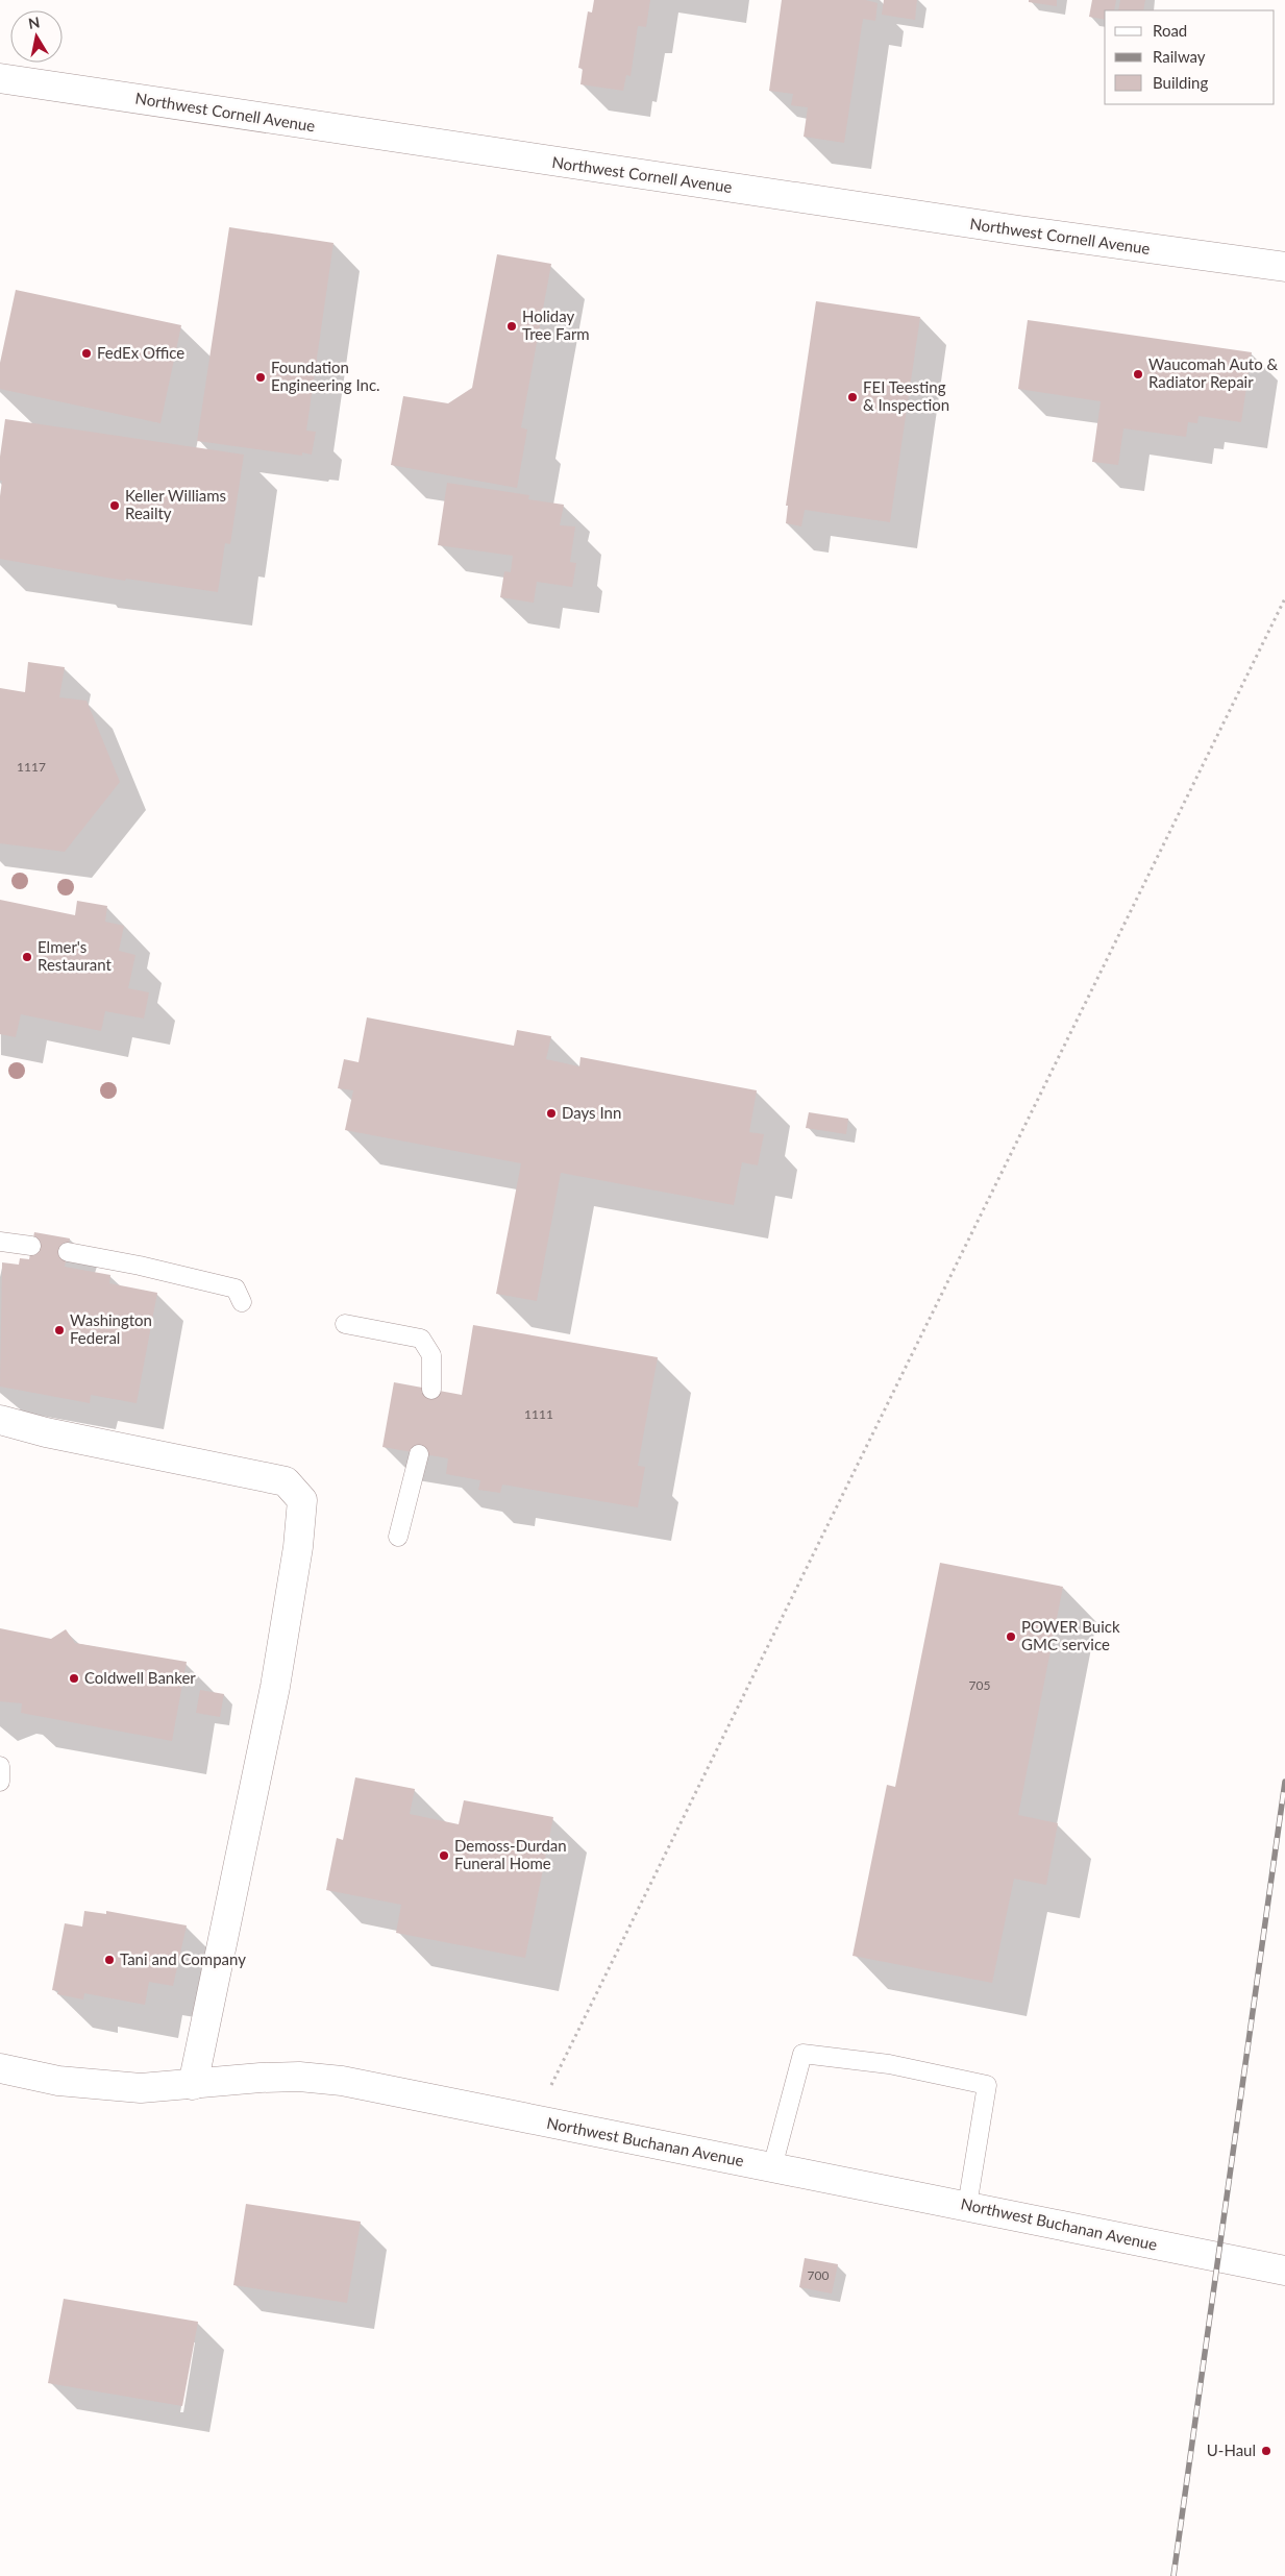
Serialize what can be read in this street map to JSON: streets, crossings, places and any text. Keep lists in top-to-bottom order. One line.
{"streets":{"street":["Northwest Cornell Avenue","Northwest Buchanan Avenue"]},"places":["Holiday Tree Farm","FedEx Office","Waucomah Auto & Radiator Repair","Foundation Engineering Inc.","FEI Teesting & Inspection","Keller Williams Reailty","Elmer's Restaurant","Days Inn","Washington Federal","POWER Buick GMC service","Coldwell Banker","Demoss-Durdan Funeral Home","Tani and Company","U-Haul"],"house_numbers":["1117","1111","705","700"],"legend":["Road","Railway","Building"],"north":"top"}
